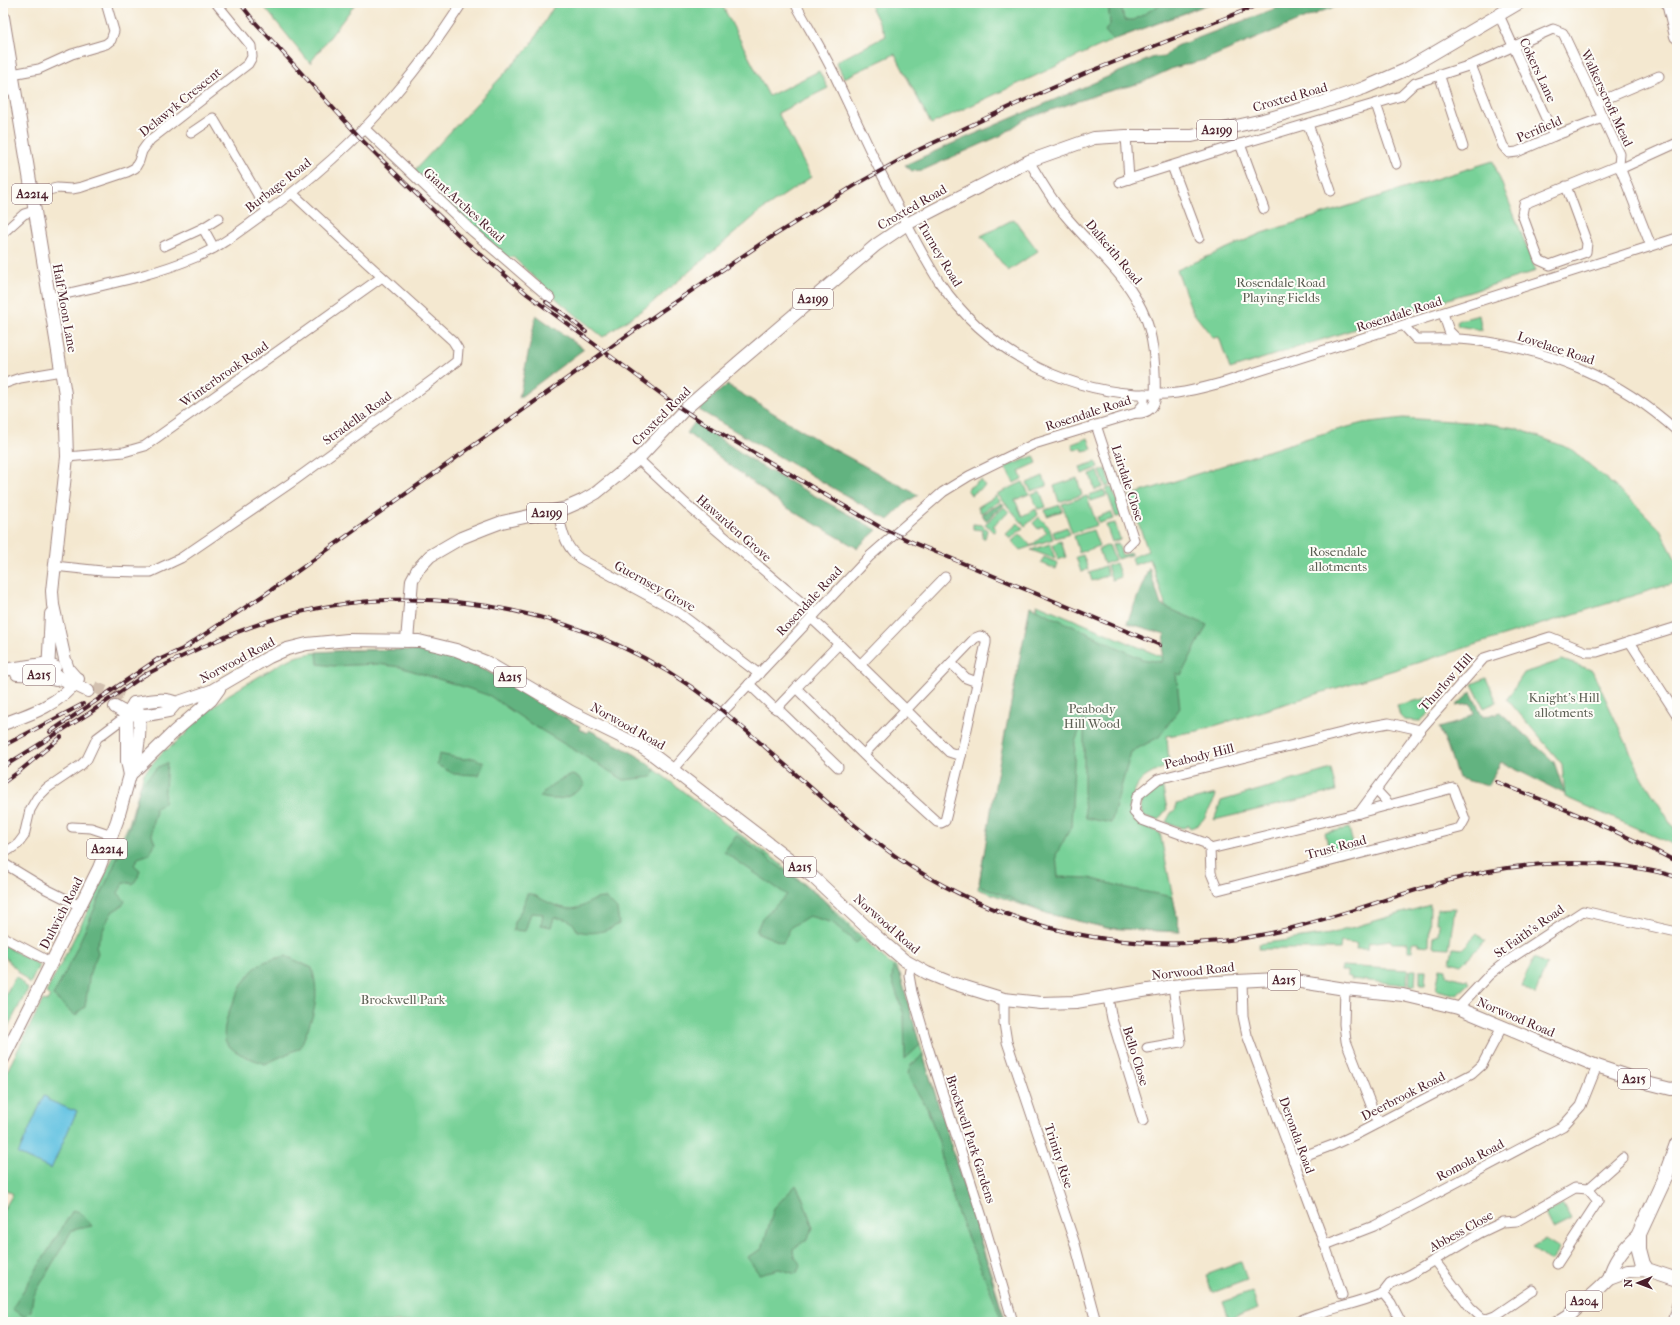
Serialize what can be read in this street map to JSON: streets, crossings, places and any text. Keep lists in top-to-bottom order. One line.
{"streets":{"main road":["Croxted Road","A2199","A2214","Half Moon Lane","Norwood Road","A215","Dulwich Road","A204"],"street":["Cokers Lane","Walkerscroft Mead","Delawyk Crescent","Perifield","Burbage Road","Giant Arches Road","Dalkeith Road","Turney Road","Rosendale Road","Lovelace Road","Winterbrook Road","Stradella Road","Lairdale Close","Hawarden Grove","Guernsey Grove","Thurlow Hill","Peabody Hill","Trust Road","St Faith's Road","Bello Close","Deerbrook Road","Deronda Road","Brockwell Park Gardens","Trinity Rise","Romola Road","Abbess Close"]},"crossings":[["Cokers Lane","Croxted Road"],["Cokers Lane","Walkerscroft Mead"],["Cokers Lane","Perifield"],["Croxted Road","Dalkeith Road"],["Croxted Road","Turney Road"],["Croxted Road","Hawarden Grove"],["Croxted Road","Guernsey Grove"],["Croxted Road","Norwood Road"],["Walkerscroft Mead","Perifield"],["Walkerscroft Mead","Rosendale Road"],["Delawyk Crescent","Half Moon Lane"],["Burbage Road","Giant Arches Road"],["Burbage Road","Half Moon Lane"],["Burbage Road","Stradella Road"],["Dalkeith Road","Rosendale Road"],["Turney Road","Rosendale Road"],["Half Moon Lane","Winterbrook Road"],["Half Moon Lane","Stradella Road"],["Half Moon Lane","A215"],["Rosendale Road","Lovelace Road"],["Rosendale Road","Lairdale Close"],["Rosendale Road","Hawarden Grove"],["Rosendale Road","Guernsey Grove"],["Rosendale Road","Norwood Road"],["Winterbrook Road","Stradella Road"],["Norwood Road","A215"],["Norwood Road","Dulwich Road"],["Norwood Road","St Faith's Road"],["Norwood Road","Bello Close"],["Norwood Road","Deerbrook Road"],["Norwood Road","Deronda Road"],["Norwood Road","Brockwell Park Gardens"],["Norwood Road","Trinity Rise"],["Norwood Road","Romola Road"],["A215","Dulwich Road"],["Thurlow Hill","Peabody Hill"],["Peabody Hill","Trust Road"],["Deerbrook Road","Deronda Road"],["Deronda Road","Romola Road"]],"parks":["Rosendale Road Playing Fields","Rosendale allotments","Knight's Hill allotments","Peabody Hill Wood","Brockwell Park"],"north":"left"}
